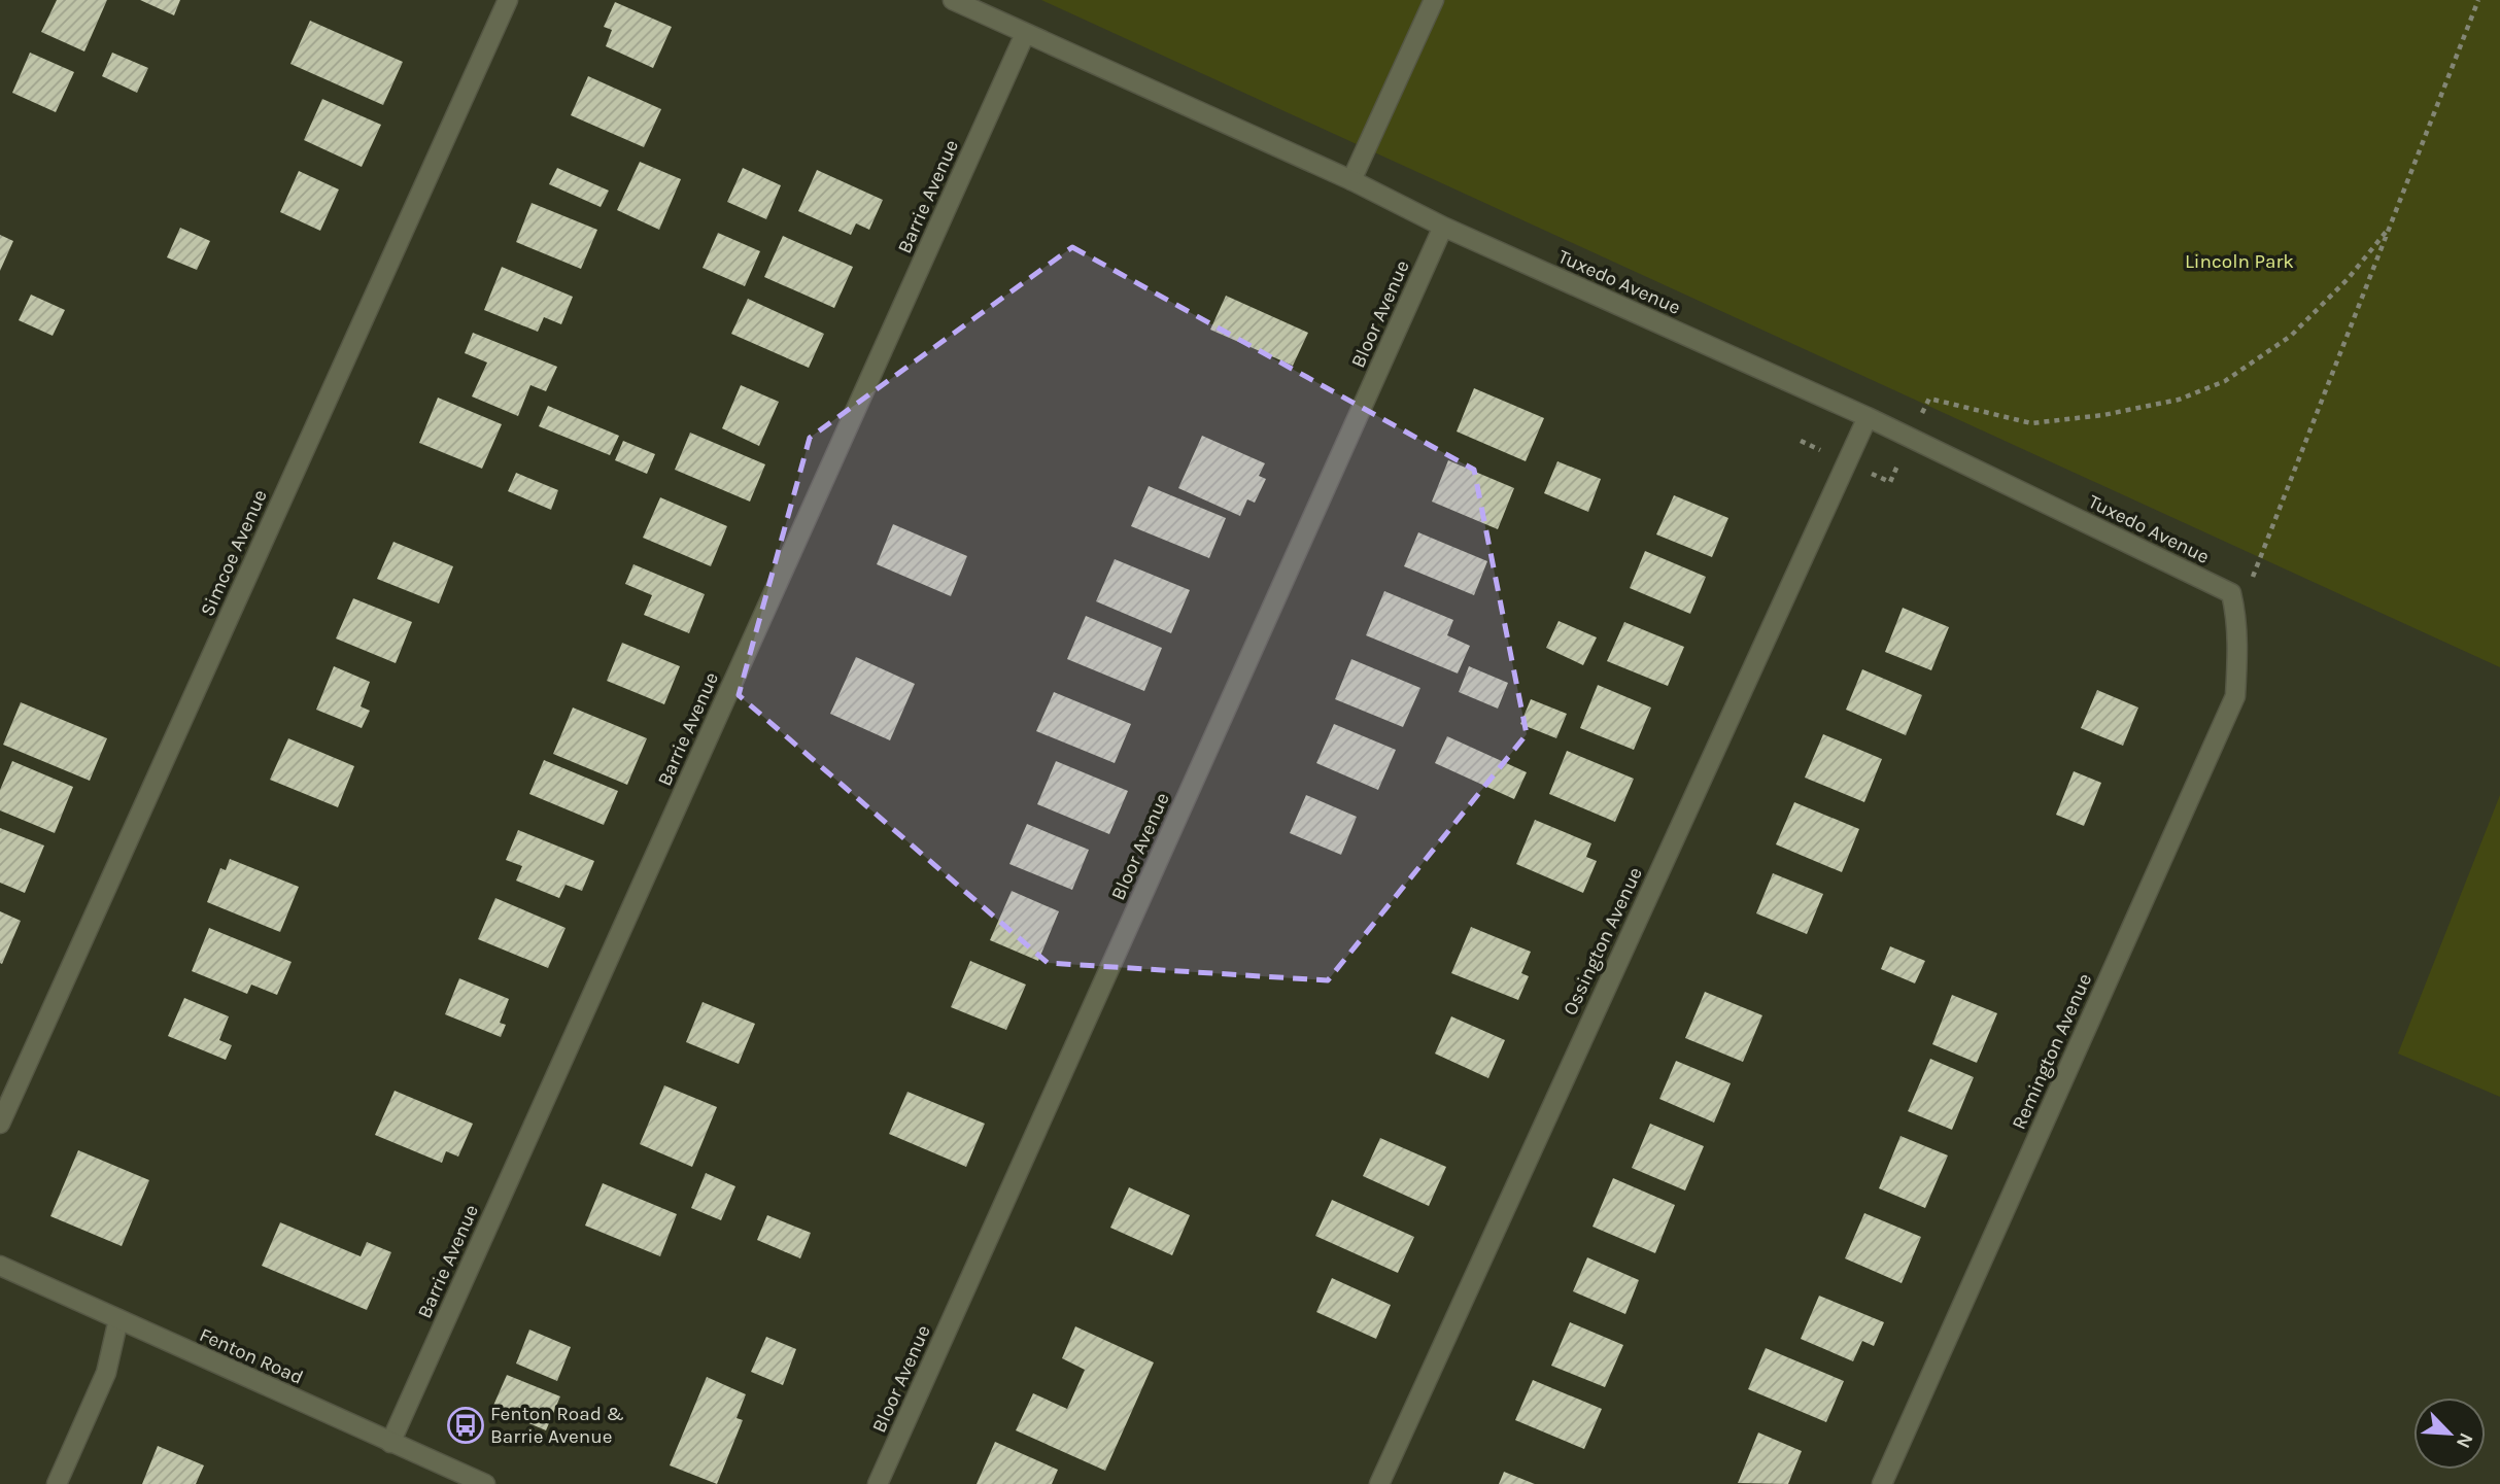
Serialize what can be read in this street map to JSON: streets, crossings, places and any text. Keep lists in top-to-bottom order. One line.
{"streets":{"street":["Barrie Avenue","Tuxedo Avenue","Bloor Avenue","Simcoe Avenue","Ossington Avenue","Remington Avenue","Fenton Road"]},"crossings":[["Barrie Avenue","Tuxedo Avenue"],["Barrie Avenue","Fenton Road"],["Tuxedo Avenue","Bloor Avenue"],["Tuxedo Avenue","Ossington Avenue"],["Tuxedo Avenue","Remington Avenue"]],"parks":["Lincoln Park"],"places":{"bus stop":["Fenton Road & Barrie Avenue"]},"north":"bottom right"}
